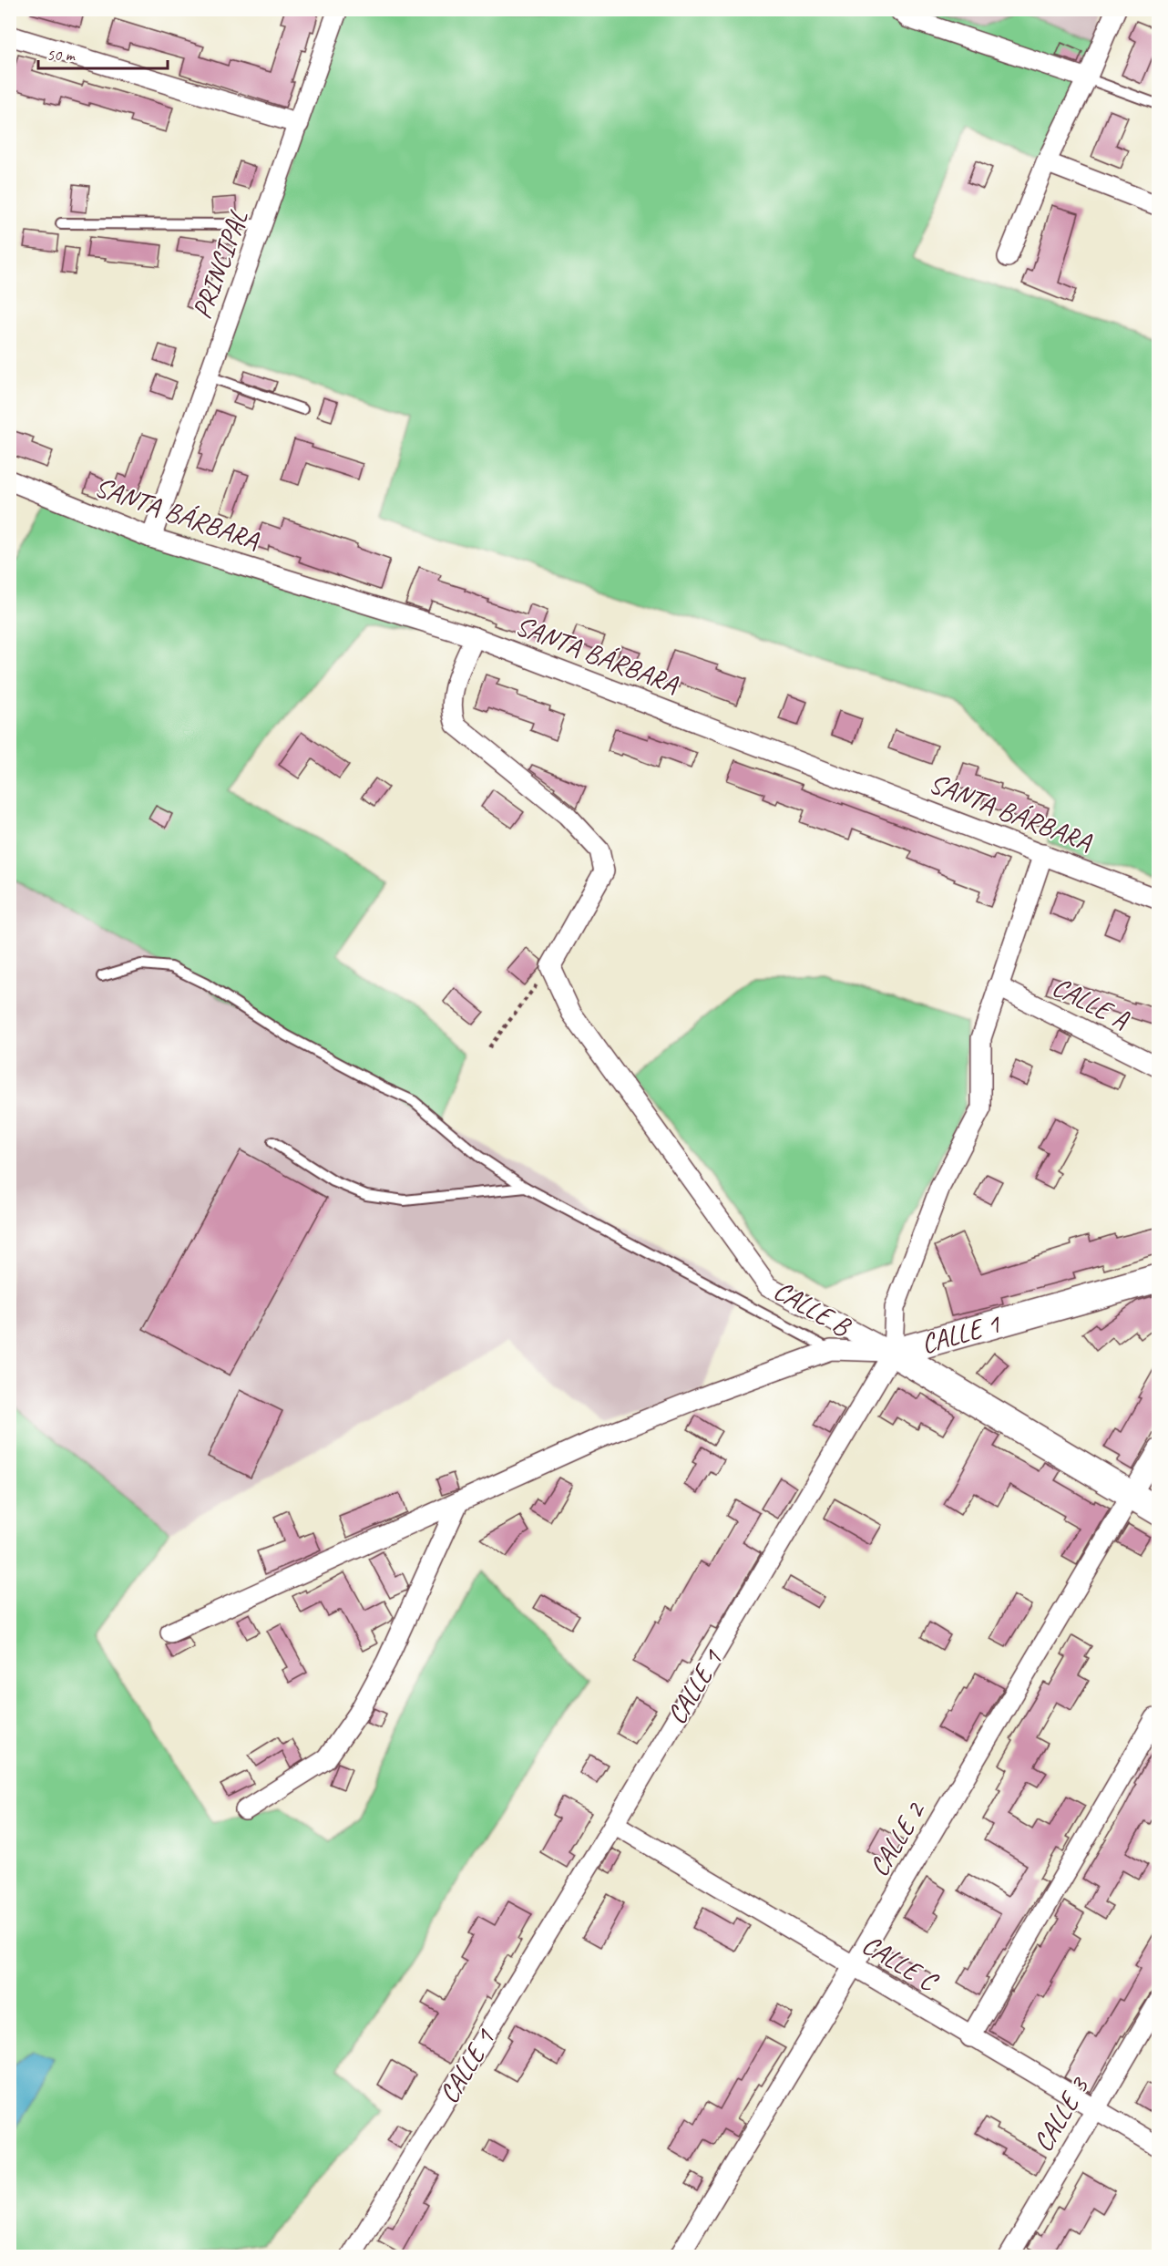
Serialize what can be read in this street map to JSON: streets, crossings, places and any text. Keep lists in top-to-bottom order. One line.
{"streets":{"street":["PRINCIPAL","SANTA BÁRBARA","CALLE A","CALLE B","CALLE 1","CALLE 2","CALLE C","CALLE 3"]},"crossings":[["PRINCIPAL","SANTA BÁRBARA"],["CALLE B","CALLE 1"],["CALLE B","CALLE 2"],["CALLE 1","CALLE C"],["CALLE 2","CALLE C"],["CALLE C","CALLE 3"]],"scale_bar":"50 m"}
